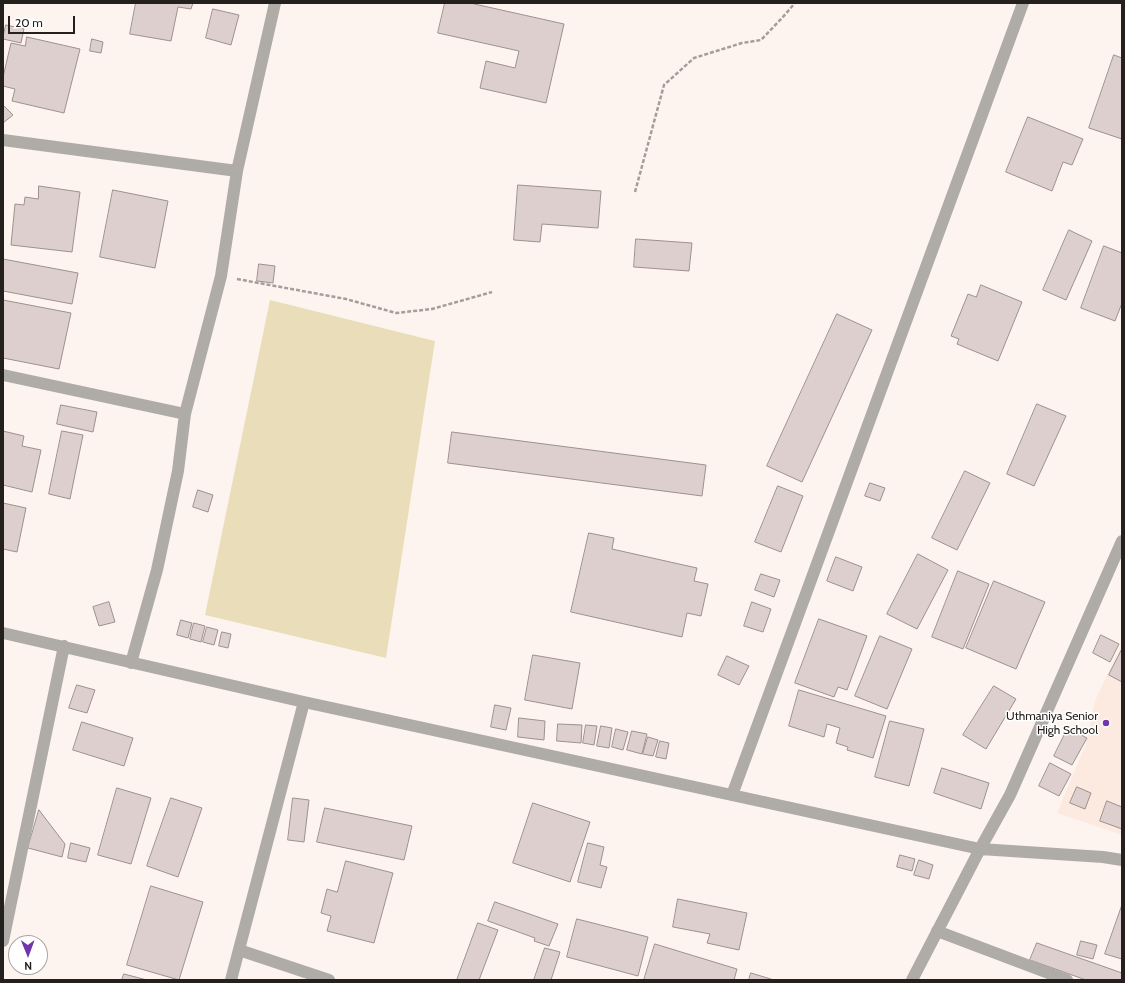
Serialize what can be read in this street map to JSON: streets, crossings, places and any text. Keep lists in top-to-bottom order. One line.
{"places":["Uthmaniya Senior High School"],"scale_bar":"20 m","north":"bottom"}
